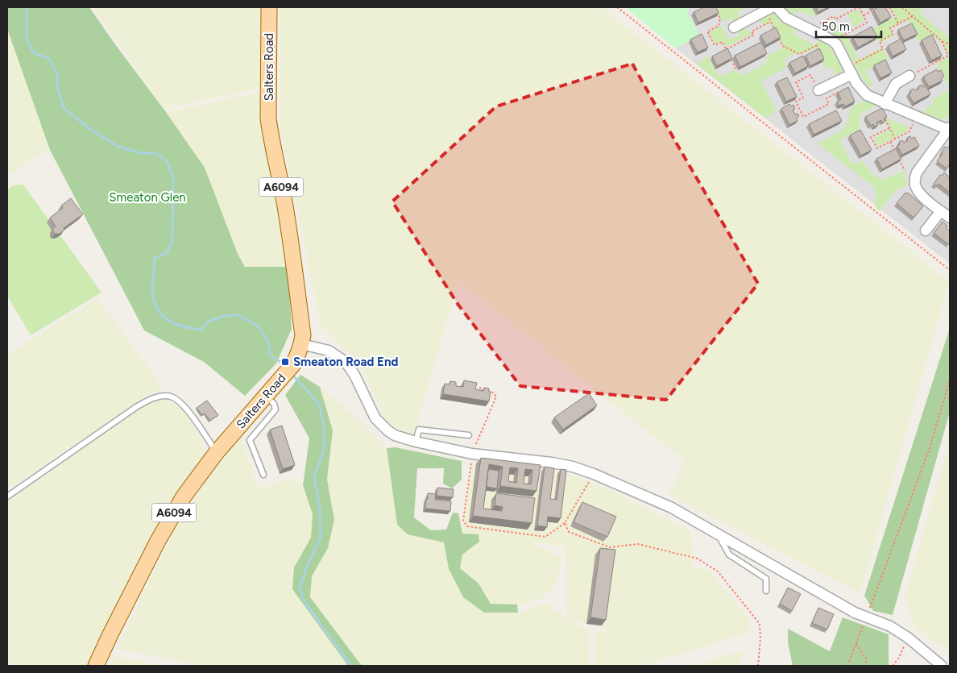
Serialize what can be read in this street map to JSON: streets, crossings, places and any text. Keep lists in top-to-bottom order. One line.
{"streets":{"main road":["Salters Road","A6094"]},"parks":["Smeaton Glen"],"places":{"transit":["Smeaton Road End"]},"scale_bar":"50 m"}
